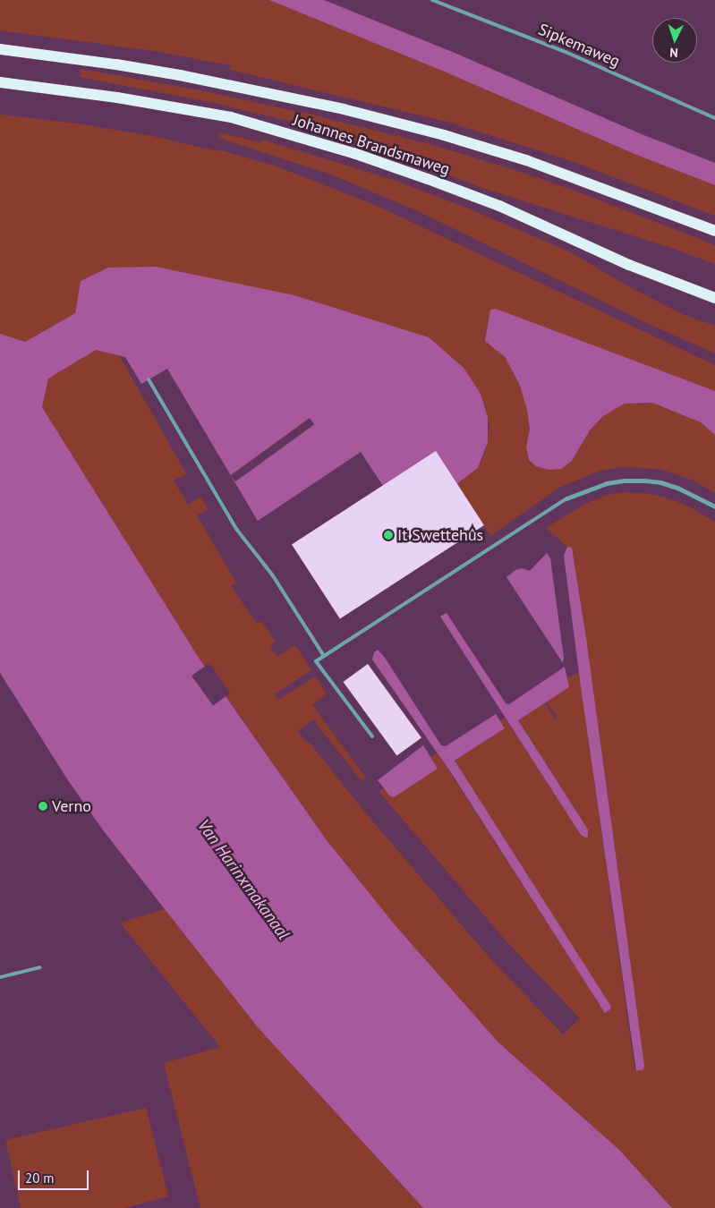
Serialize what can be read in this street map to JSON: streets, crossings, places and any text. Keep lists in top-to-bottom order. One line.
{"streets":{"main road":["Johannes Brandsmaweg"],"lane":["Sipkemaweg"]},"water":["Van Harinxmakanaal"],"places":["It Swettehûs","Verno"],"scale_bar":"20 m","north":"bottom"}
